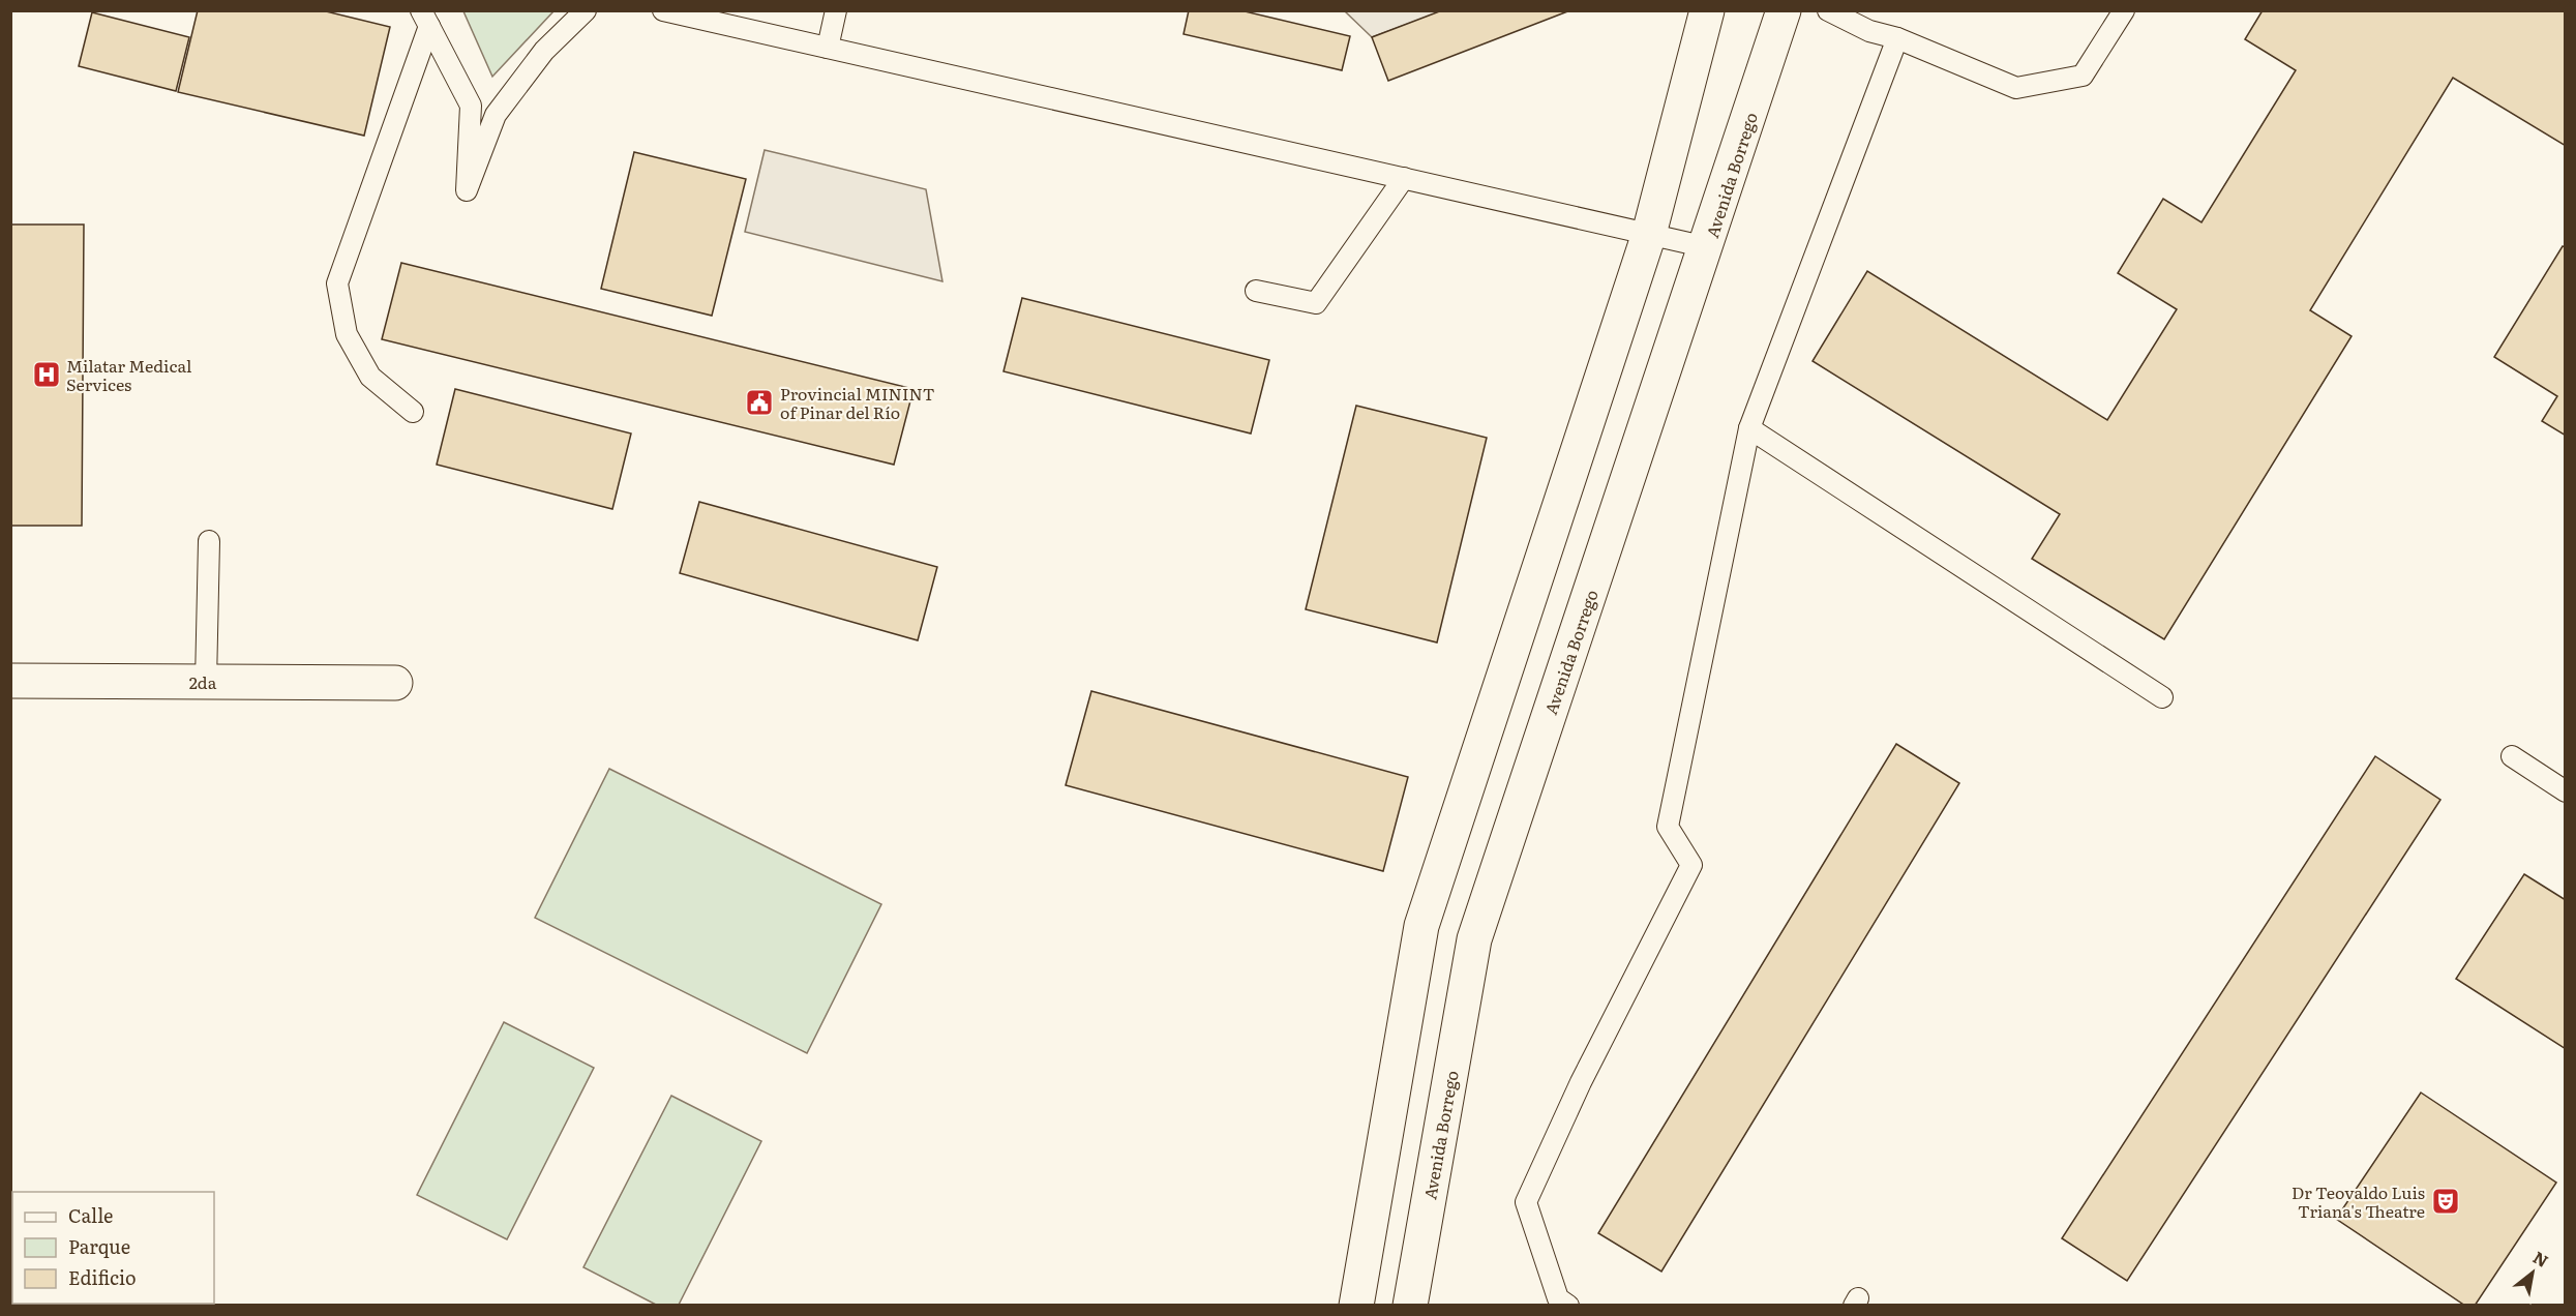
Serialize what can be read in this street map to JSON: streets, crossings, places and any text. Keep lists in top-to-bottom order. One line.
{"streets":{"main road":["Avenida Borrego","2da"]},"places":{"hospital":["Milatar Medical Services"],"public building":["Provincial MININT of Pinar del Río"],"theatre":["Dr Teovaldo Luis Triana's Theatre"]},"legend":["Calle","Parque","Edificio"],"north":"top right"}
